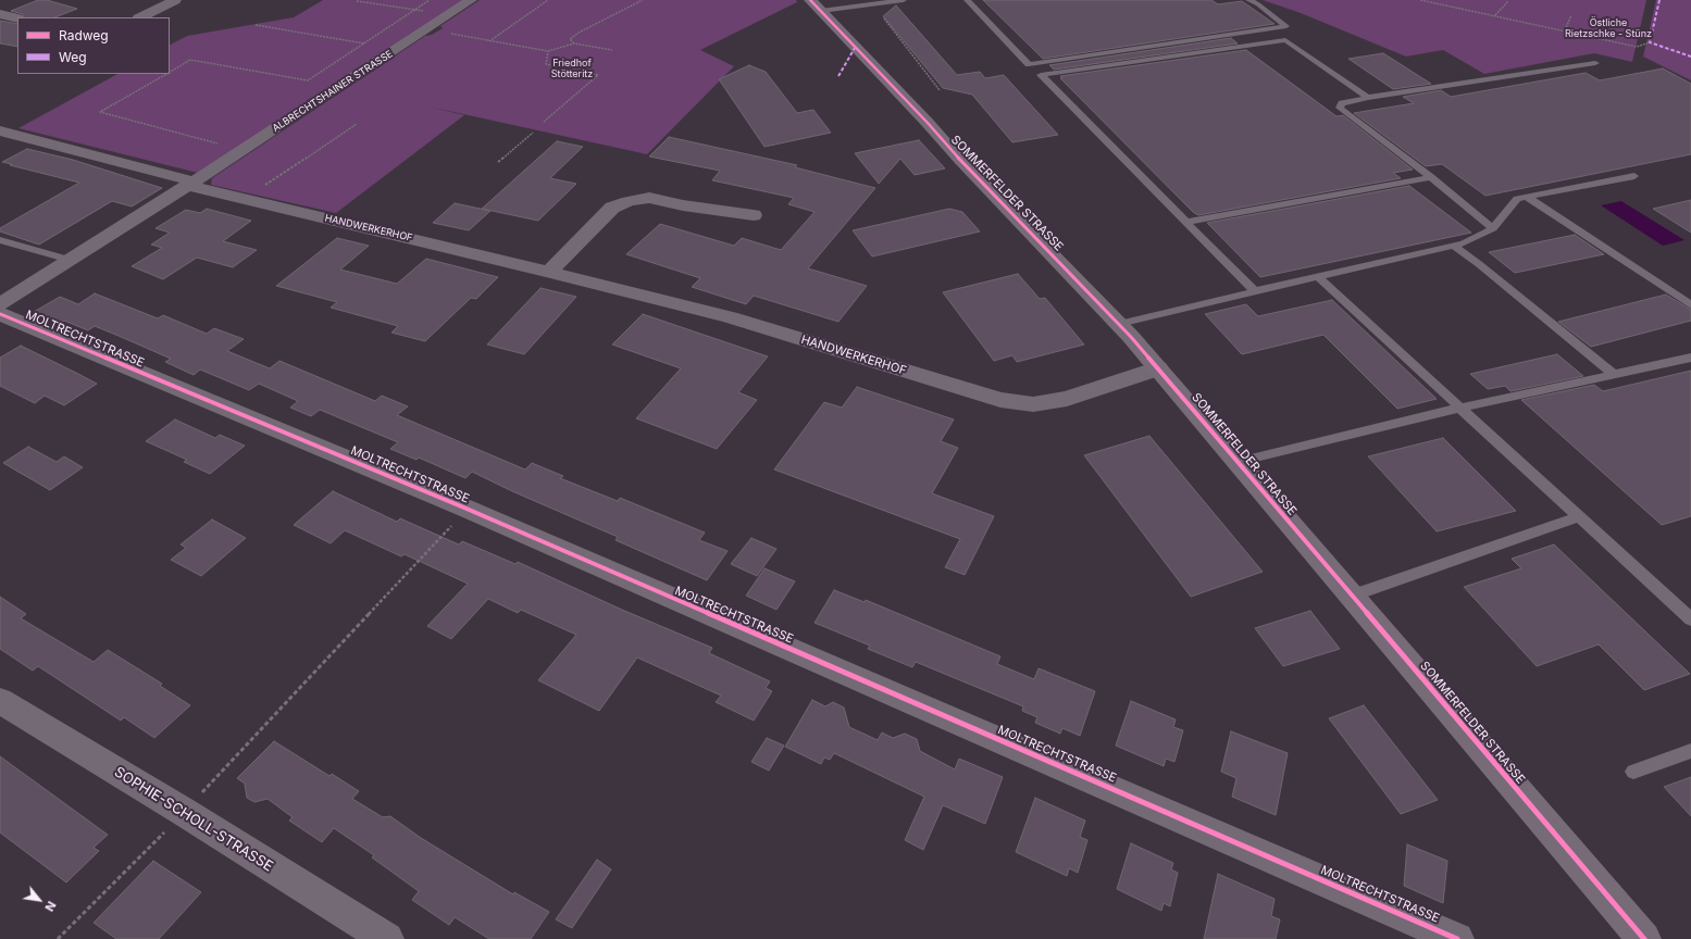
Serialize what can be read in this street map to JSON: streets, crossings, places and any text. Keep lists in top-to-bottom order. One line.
{"streets":{"main road":["SOMMERFELDER STRASSE"],"street":["ALBRECHTSHAINER STRASSE","HANDWERKERHOF","MOLTRECHTSTRASSE","SOPHIE-SCHOLL-STRASSE"]},"crossings":[["ALBRECHTSHAINER STRASSE","HANDWERKERHOF"],["SOMMERFELDER STRASSE","HANDWERKERHOF"]],"parks":["Östliche Rietzschke - Stünz","Friedhof Stötteritz"],"legend":["Radweg","Weg"],"north":"bottom right"}
